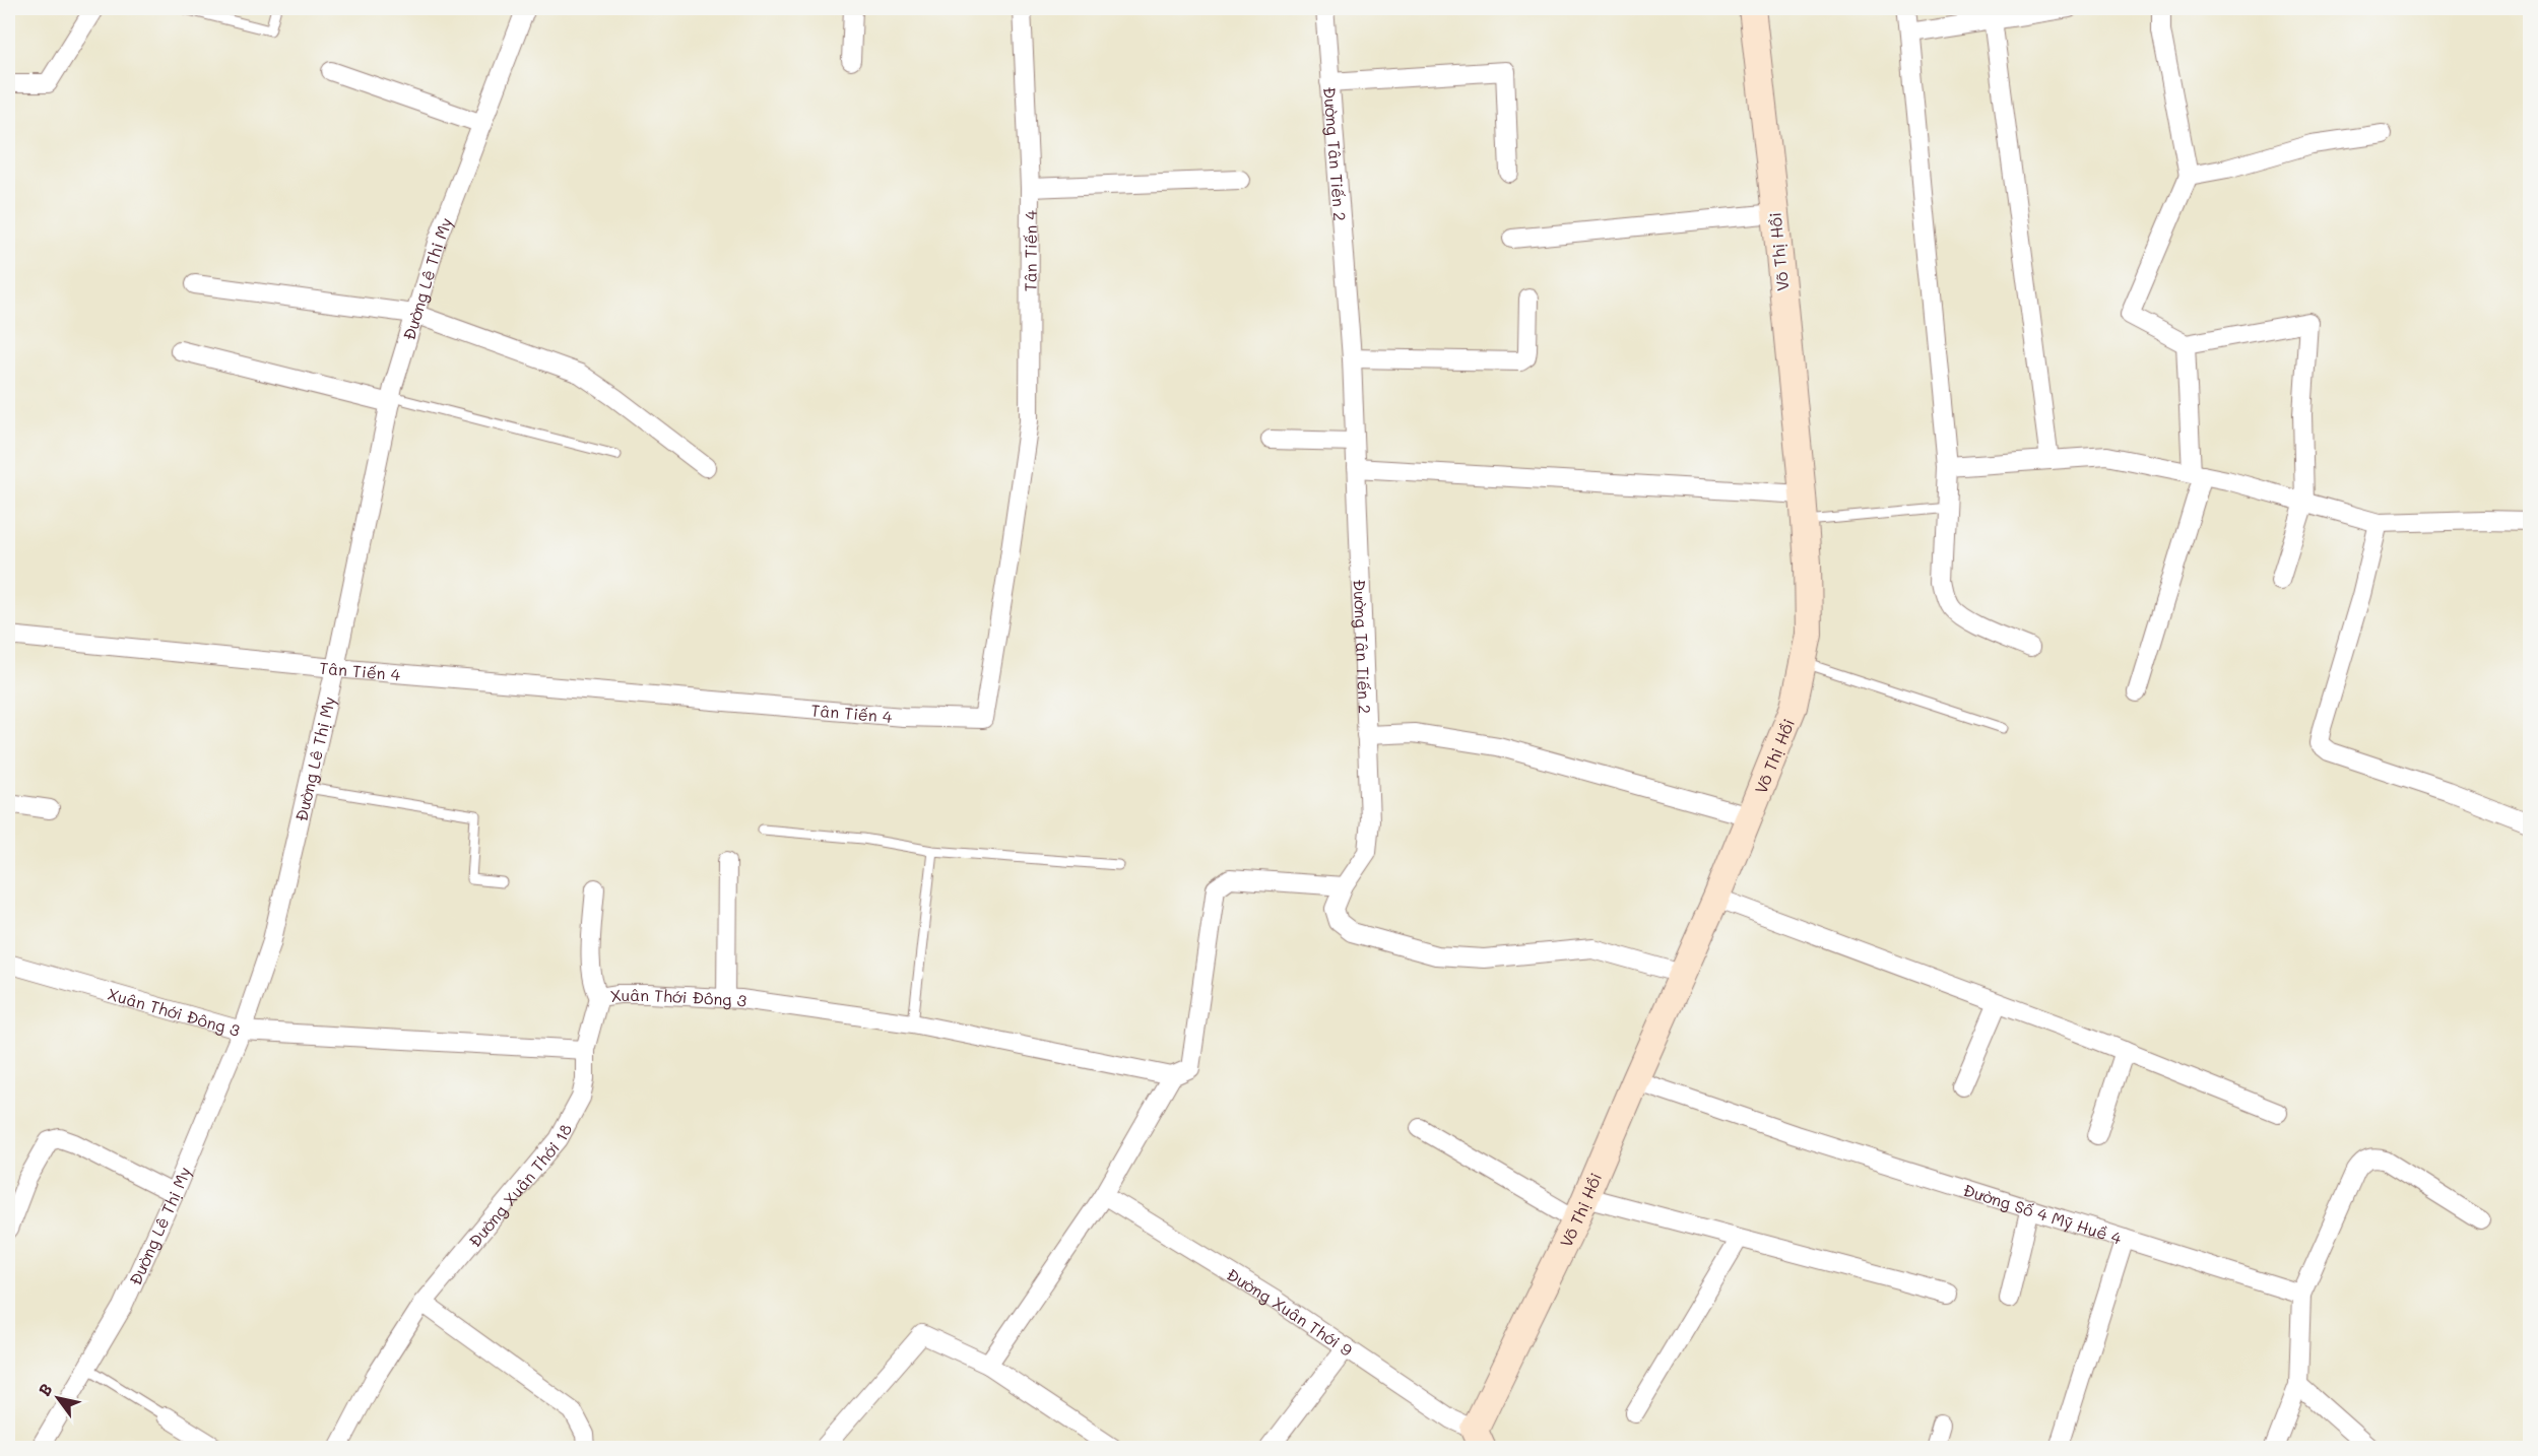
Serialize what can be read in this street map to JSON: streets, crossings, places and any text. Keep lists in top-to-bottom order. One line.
{"streets":{"street":["Đường Tân Tiến 2","Tân Tiến 4","Võ Thị Hồi","Đường Lê Thị My","Xuân Thới Đông 3","Đường Xuân Thới 18","Đường Số 4 Mỹ Huề 4","Đường Xuân Thới 9"]},"crossings":[["Đường Tân Tiến 2","Võ Thị Hồi"],["Tân Tiến 4","Đường Lê Thị My"],["Võ Thị Hồi","Đường Số 4 Mỹ Huề 4"],["Võ Thị Hồi","Đường Xuân Thới 9"],["Đường Lê Thị My","Xuân Thới Đông 3"],["Xuân Thới Đông 3","Đường Xuân Thới 18"]],"north":"top left"}
